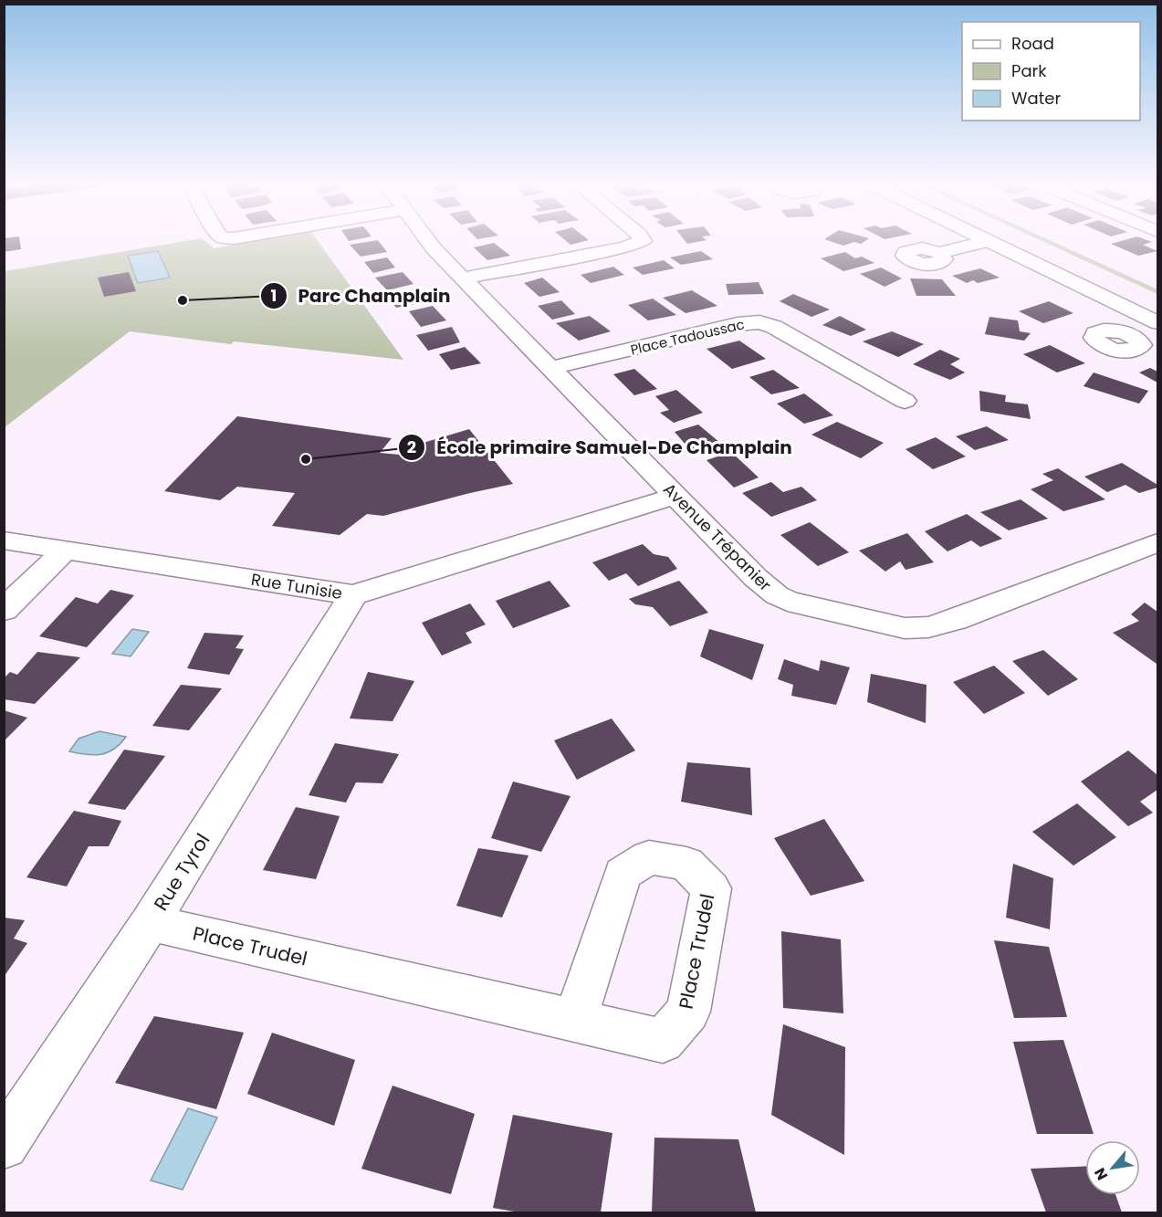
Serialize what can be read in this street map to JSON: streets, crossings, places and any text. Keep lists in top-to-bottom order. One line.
{"streets":{"street":["Place Tadoussac","Avenue Trépanier","Rue Tunisie","Rue Tyrol","Place Trudel"]},"crossings":[["Place Tadoussac","Avenue Trépanier"],["Avenue Trépanier","Rue Tunisie"],["Rue Tunisie","Rue Tyrol"],["Rue Tyrol","Place Trudel"]],"places":["Parc Champlain","École primaire Samuel-De Champlain"],"legend":["Road","Park","Water"],"north":"bottom left"}
